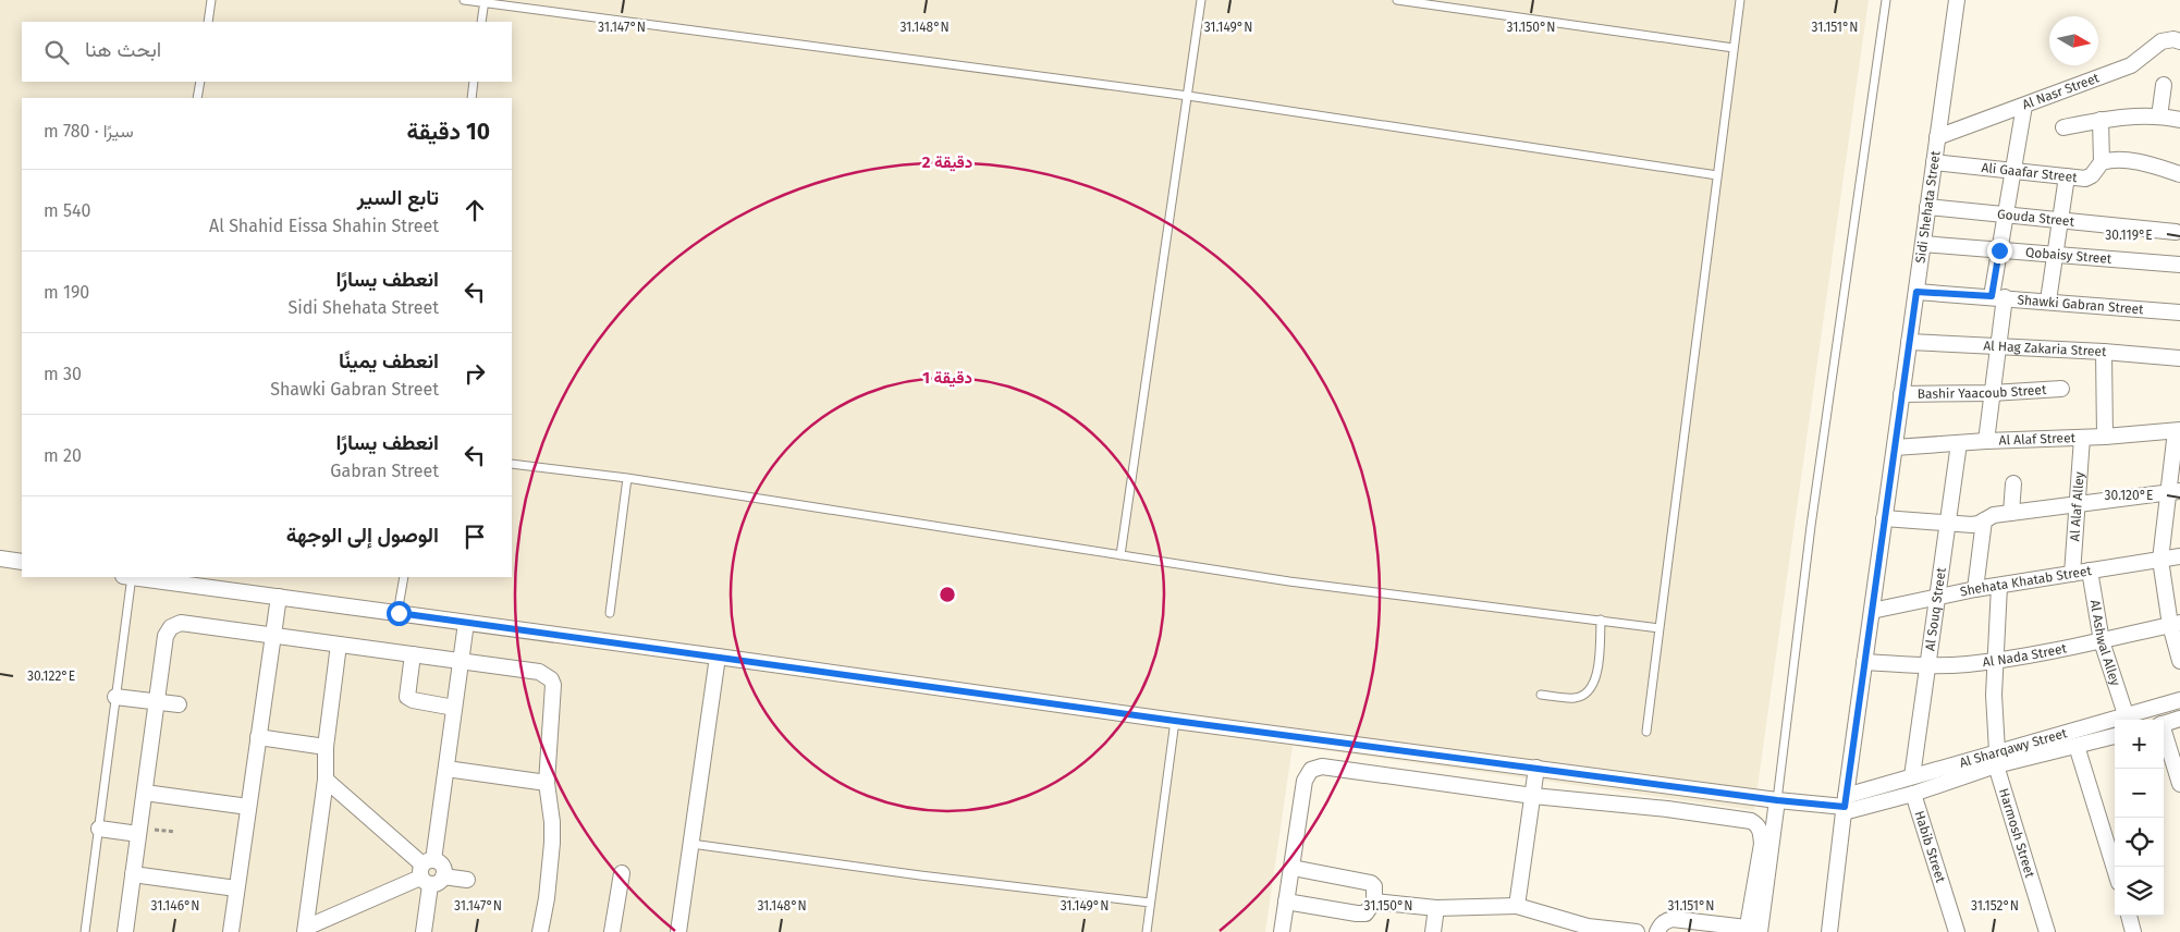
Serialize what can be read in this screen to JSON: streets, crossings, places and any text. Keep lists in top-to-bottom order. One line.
{"streets":{"street":["Al Nasr Street","Ali Gaafar Street","Sidi Shehata Street","Gouda Street","Qobaisy Street","Shawki Gabran Street","Al Hag Zakaria Street","Bashir Yaacoub Street","Al Alaf Street","Al Alaf Alley","Shehata Khatab Street","Al Souq Street","Al Ashwal Alley","Al Nada Street","Al Sharqawy Street","Harmosh Street","Habib Street"]},"crossings":[["Al Nasr Street","Sidi Shehata Street"],["Ali Gaafar Street","Sidi Shehata Street"],["Sidi Shehata Street","Gouda Street"],["Sidi Shehata Street","Qobaisy Street"],["Sidi Shehata Street","Shawki Gabran Street"],["Sidi Shehata Street","Al Hag Zakaria Street"],["Sidi Shehata Street","Bashir Yaacoub Street"],["Sidi Shehata Street","Al Alaf Street"],["Sidi Shehata Street","Shehata Khatab Street"],["Sidi Shehata Street","Al Nada Street"],["Sidi Shehata Street","Al Sharqawy Street"],["Al Alaf Street","Al Alaf Alley"],["Al Alaf Street","Al Souq Street"],["Al Alaf Alley","Shehata Khatab Street"],["Shehata Khatab Street","Al Souq Street"],["Shehata Khatab Street","Al Ashwal Alley"],["Shehata Khatab Street","Harmosh Street"],["Al Souq Street","Al Nada Street"],["Al Souq Street","Al Sharqawy Street"],["Al Ashwal Alley","Al Nada Street"],["Al Ashwal Alley","Al Sharqawy Street"],["Al Nada Street","Harmosh Street"],["Al Sharqawy Street","Harmosh Street"],["Al Sharqawy Street","Habib Street"]],"north":"right","page":{"search":"ابحث هنا","heading":["10 دقيقة","سيرًا · 780 m"],"list":[["تابع السير","Al Shahid Eissa Shahin Street","540 m"],["انعطف يسارًا","Sidi Shehata Street","190 m"],["انعطف يمينًا","Shawki Gabran Street","30 m"],["انعطف يسارًا","Gabran Street","20 m"],"الوصول إلى الوجهة"],"map_buttons":["+","−"]},"coordinates":["31.147°N","31.148°N","31.149°N","31.150°N","31.151°N","30.119°E","30.120°E","30.122°E","31.146°N","31.152°N"],"rings":["2 دقيقة","1 دقيقة"]}
